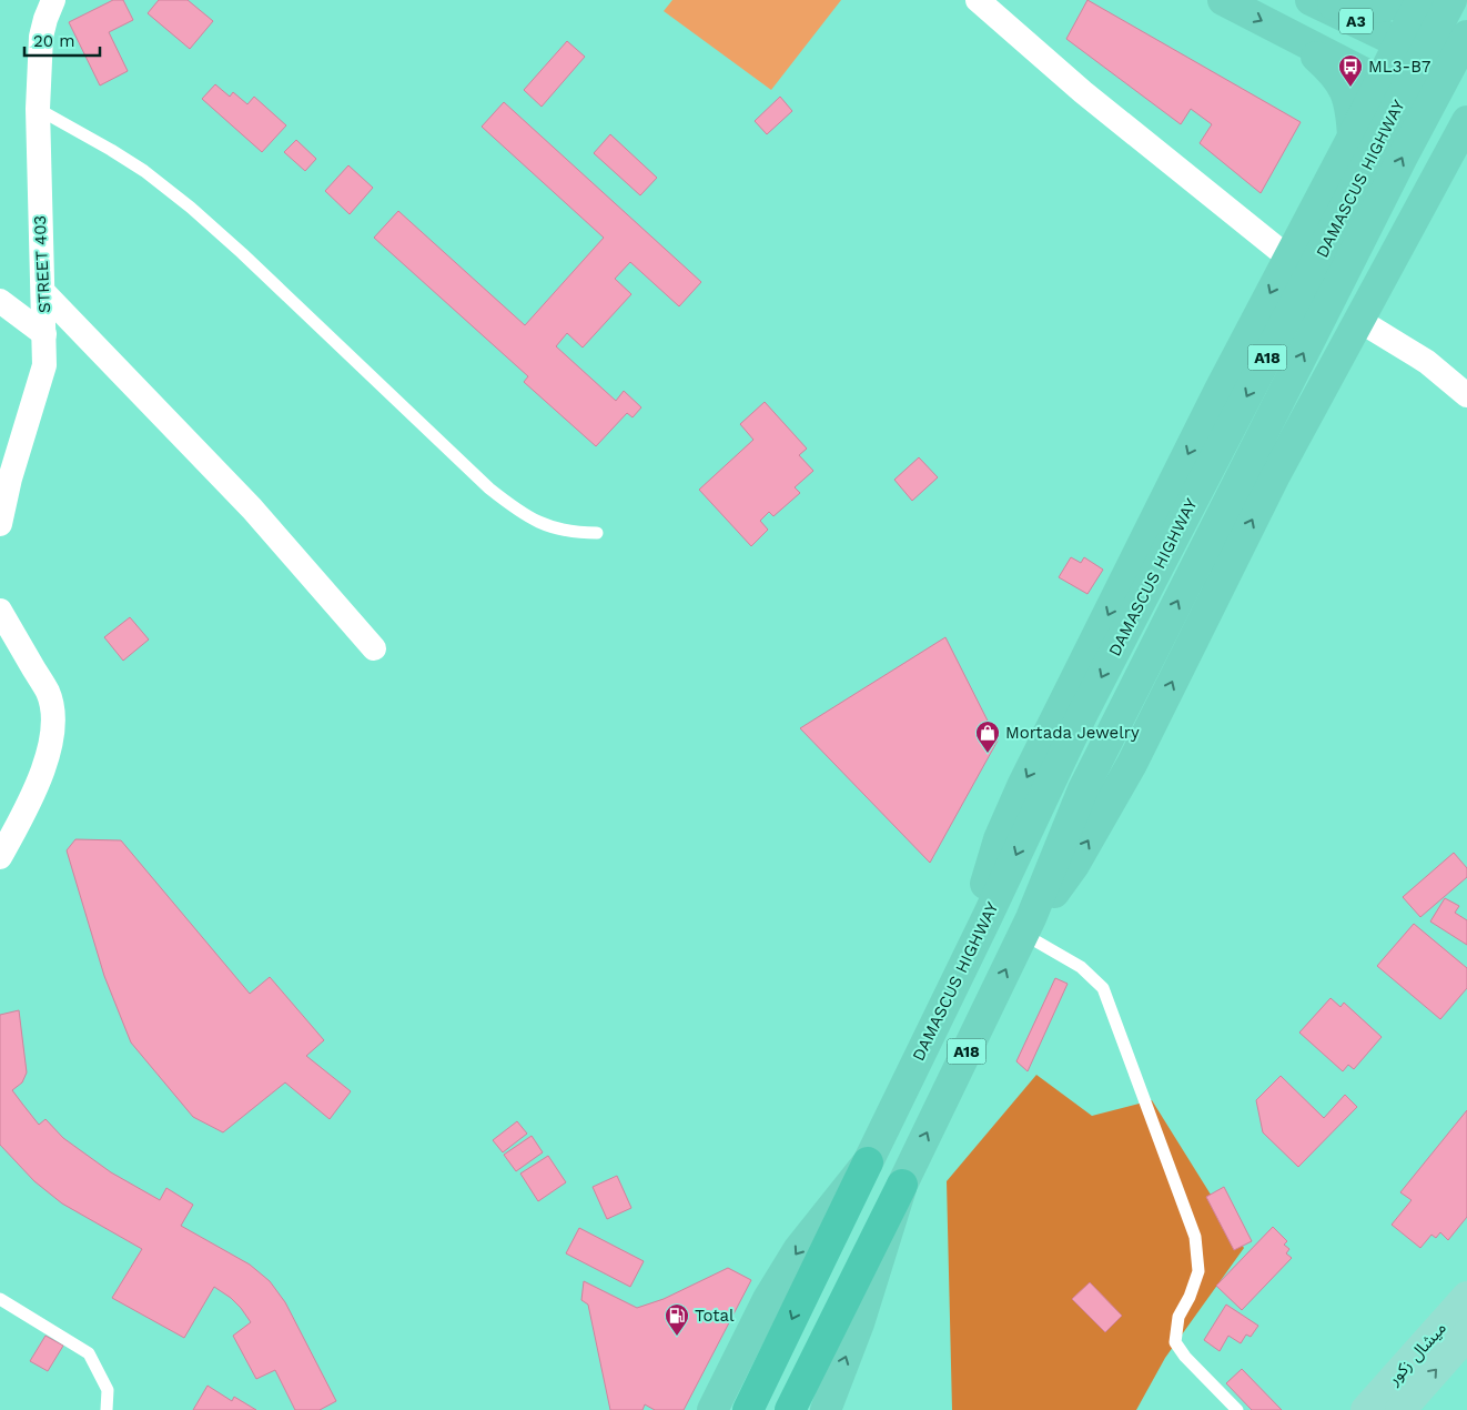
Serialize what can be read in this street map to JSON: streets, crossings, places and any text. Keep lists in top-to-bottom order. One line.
{"streets":{"highway":["A3","DAMASCUS HIGHWAY","A18"],"main road":["ميشال زكور"],"street":["STREET 403"]},"places":{"bus stop":["ML3-B7"],"shop":["Mortada Jewelry"],"fuel station":["Total"]},"scale_bar":"20 m"}
